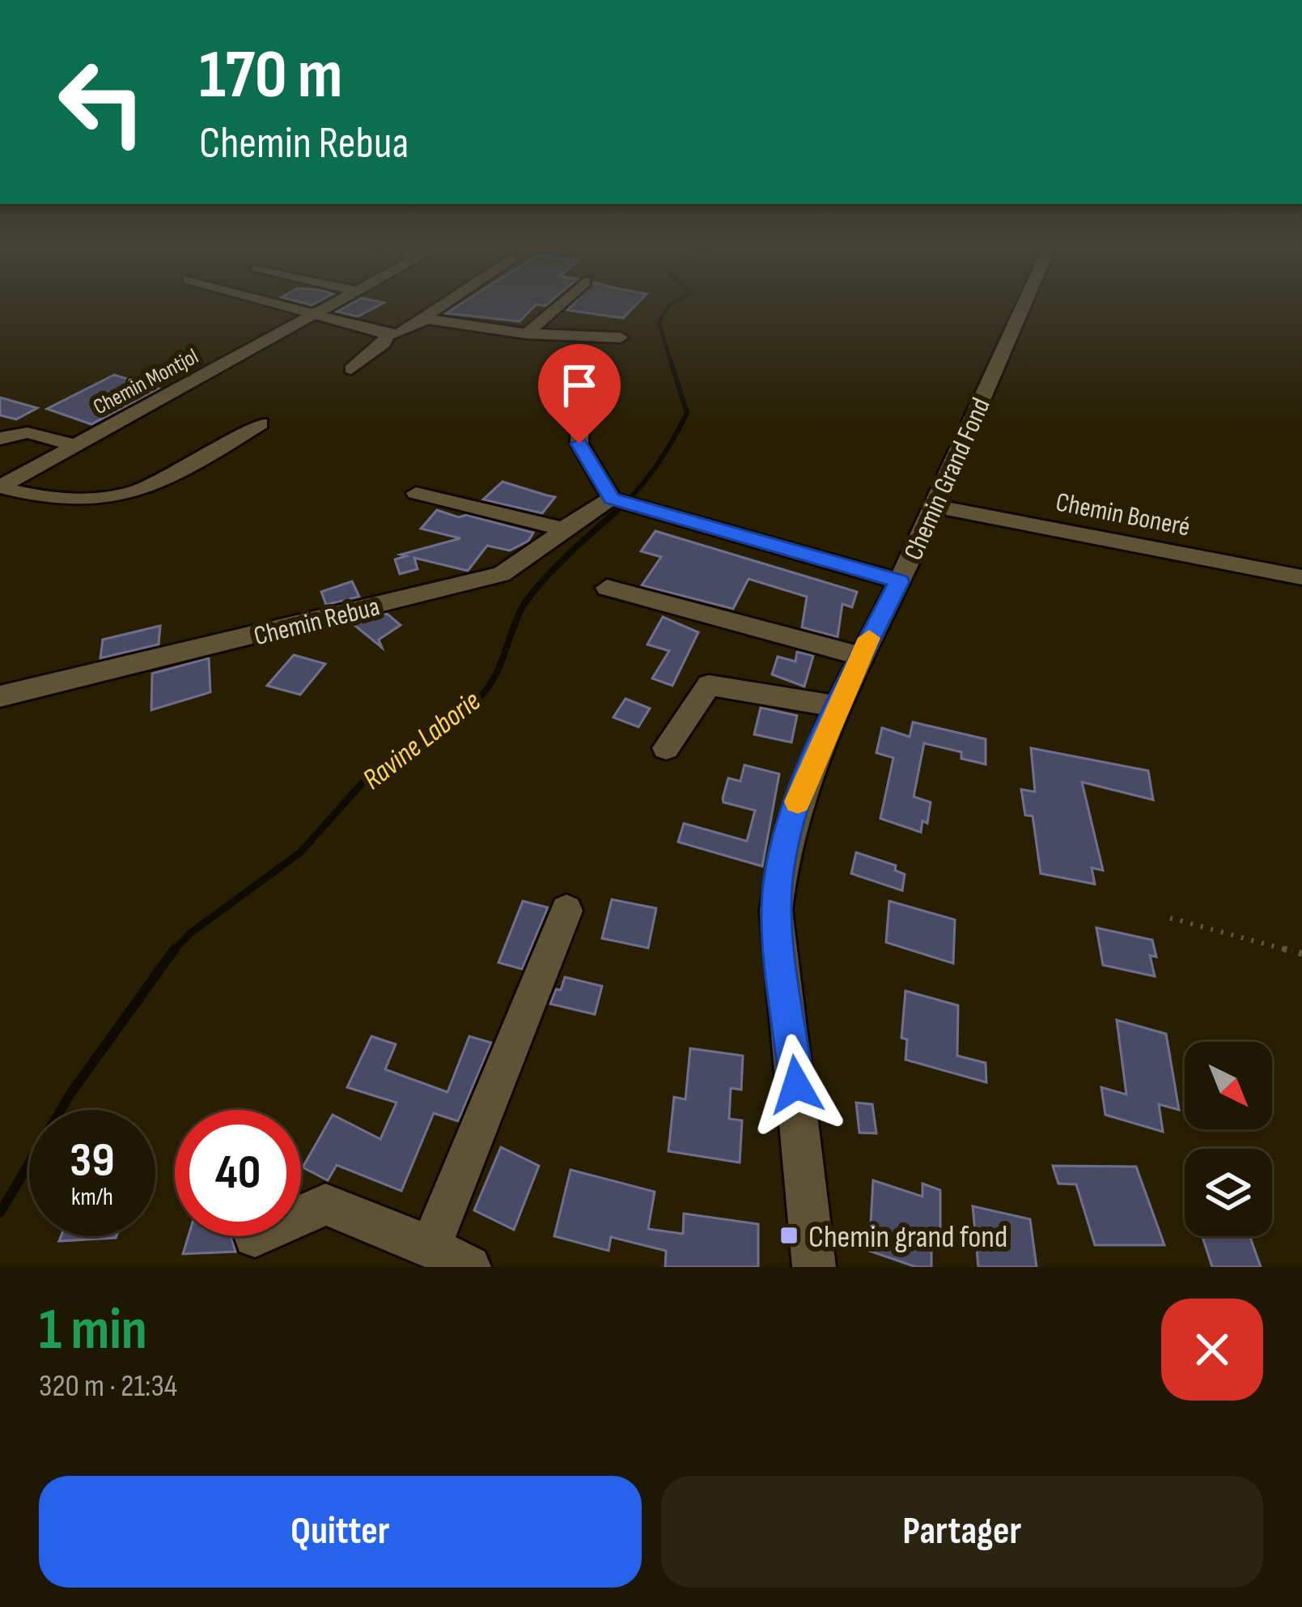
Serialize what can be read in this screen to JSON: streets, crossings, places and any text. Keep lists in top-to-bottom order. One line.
{"streets":{"street":["Chemin Montjol","Chemin Grand Fond","Chemin Boneré","Chemin Rebua"]},"crossings":[["Chemin Grand Fond","Chemin Boneré"]],"water":["Ravine Laborie"],"places":{"transit":["Chemin grand fond"]},"north":"bottom right","page":{"turn":["170 m","Chemin Rebua"],"speed":"39 km/h","limit":"40","heading":["1 min","320 m · 21:34"],"buttons":["Quitter","Partager"]}}
